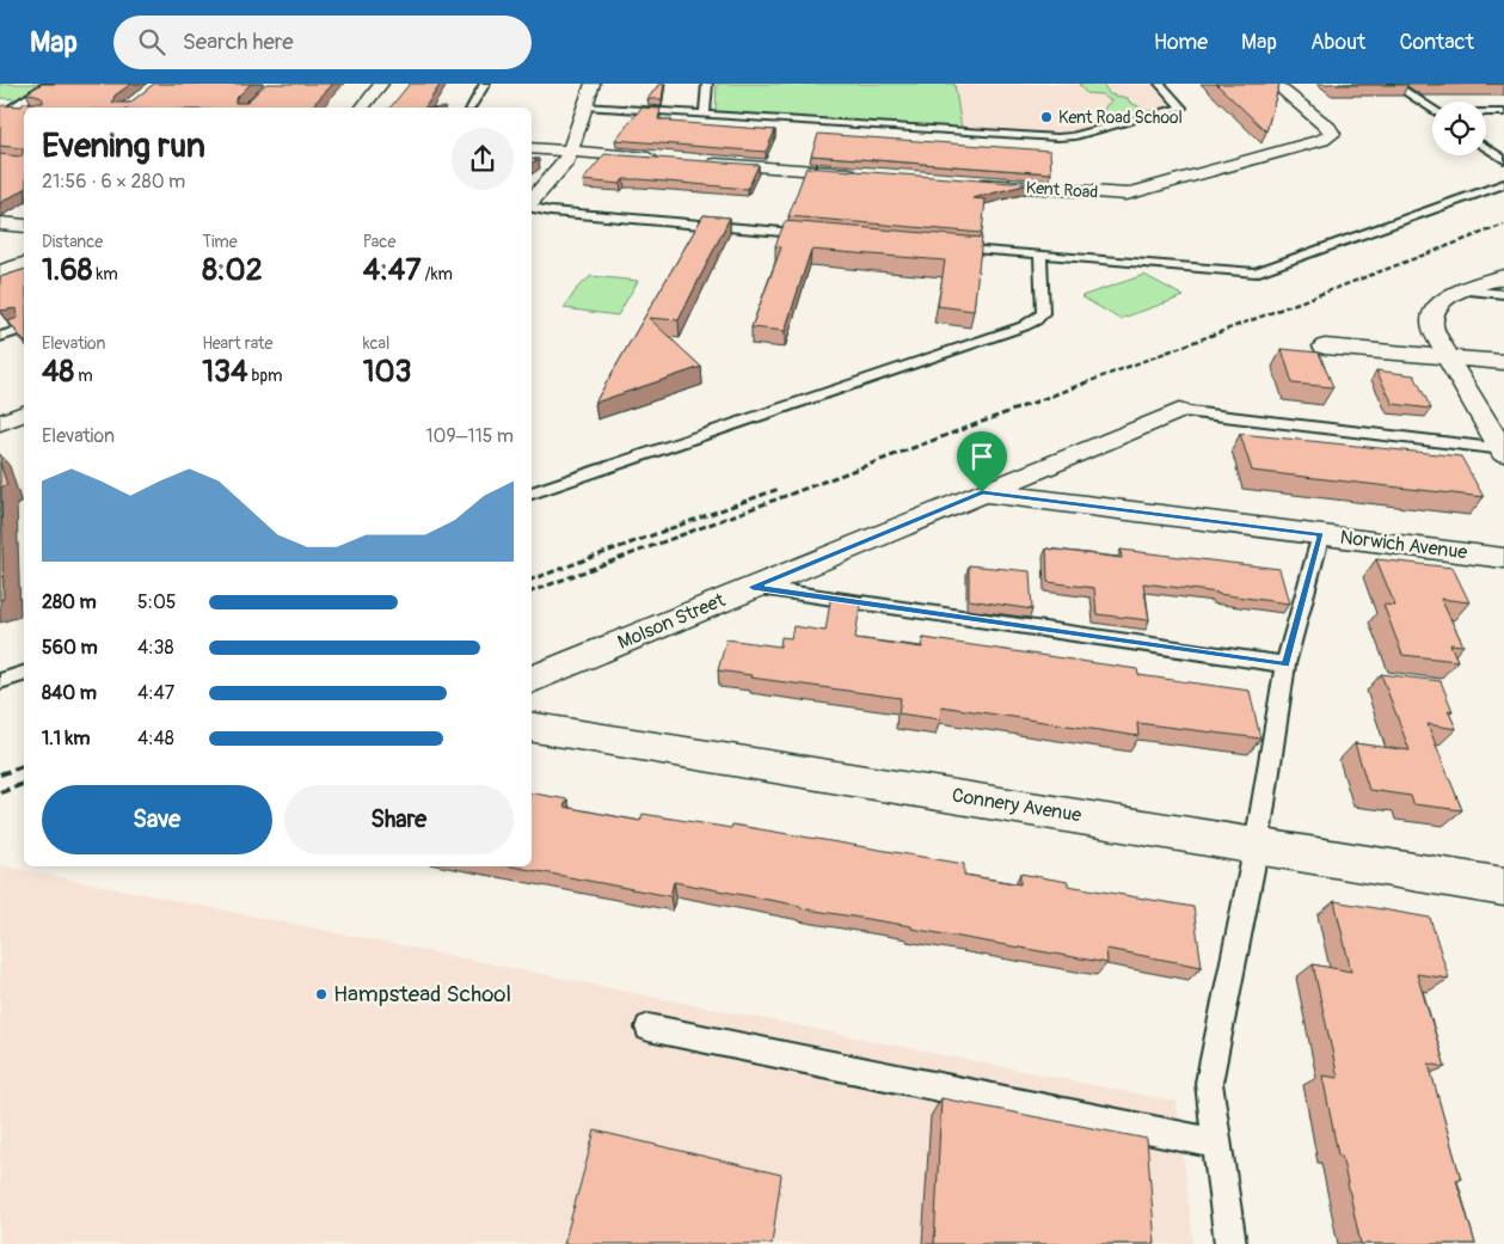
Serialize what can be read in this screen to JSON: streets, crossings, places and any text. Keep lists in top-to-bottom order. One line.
{"streets":{"street":["Kent Road","Norwich Avenue","Molson Street","Connery Avenue"]},"crossings":[["Norwich Avenue","Molson Street"]],"places":["Kent Road School","Hampstead School"],"page":{"header":"Map","search":"Search here","nav":["Home","Map","About","Contact"],"heading":["Evening run","21:56 · 6 × 280 m"],"stats":[["Distance","1.68 km"],["Time","8:02"],["Pace","4:47 /km"],["Elevation","48 m"],["Heart rate","134 bpm"],["kcal","103"]],"chart":["Elevation","109–115 m"],"list":[{"name":"280 m","note":"5:05"},{"name":"560 m","note":"4:38"},{"name":"840 m","note":"4:47"},{"name":"1.1 km","note":"4:48"}],"buttons":["Save","Share"]}}
